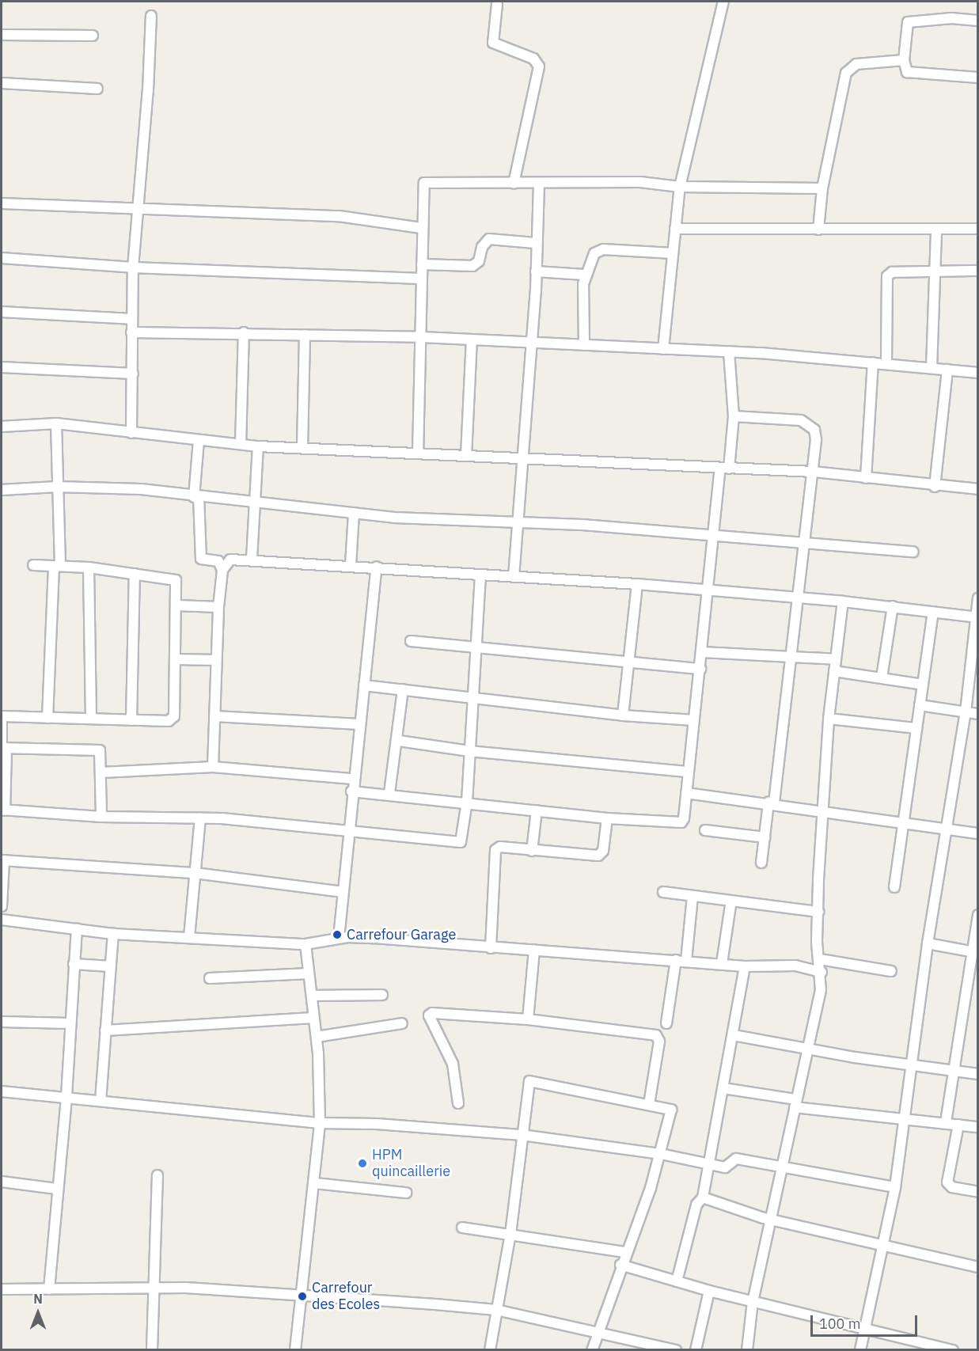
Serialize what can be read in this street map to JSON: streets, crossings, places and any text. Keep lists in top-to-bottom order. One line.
{"places":["Carrefour Garage","HPM quincaillerie","Carrefour des Ecoles"],"scale_bar":"100 m","north":"top"}
